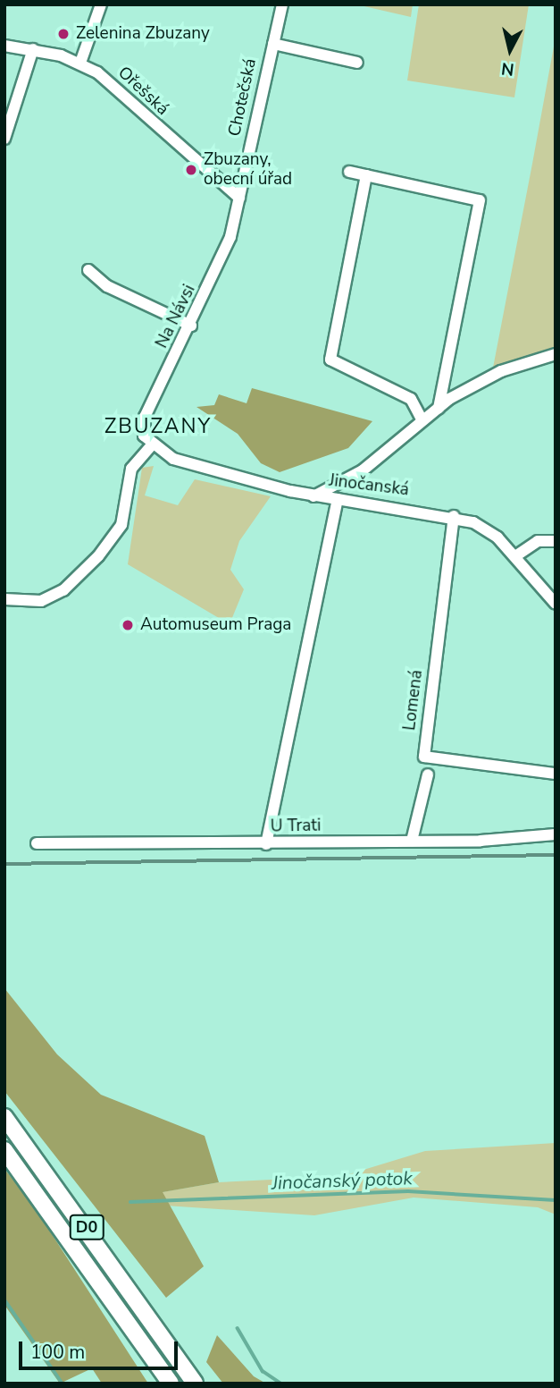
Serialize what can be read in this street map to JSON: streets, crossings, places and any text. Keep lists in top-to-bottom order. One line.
{"streets":{"highway":["D0"],"street":["Ořešská","Chotečská","Na Návsi","Jinočanská","Lomená","U Trati"]},"crossings":[["Ořešská","Chotečská"],["Ořešská","Na Návsi"],["Chotečská","Na Návsi"],["Na Návsi","Jinočanská"],["Jinočanská","Lomená"]],"districts":["ZBUZANY"],"water":["Jinočanský potok"],"places":["Zelenina Zbuzany","Zbuzany, obecní úřad","Automuseum Praga"],"scale_bar":"100 m","north":"bottom"}
